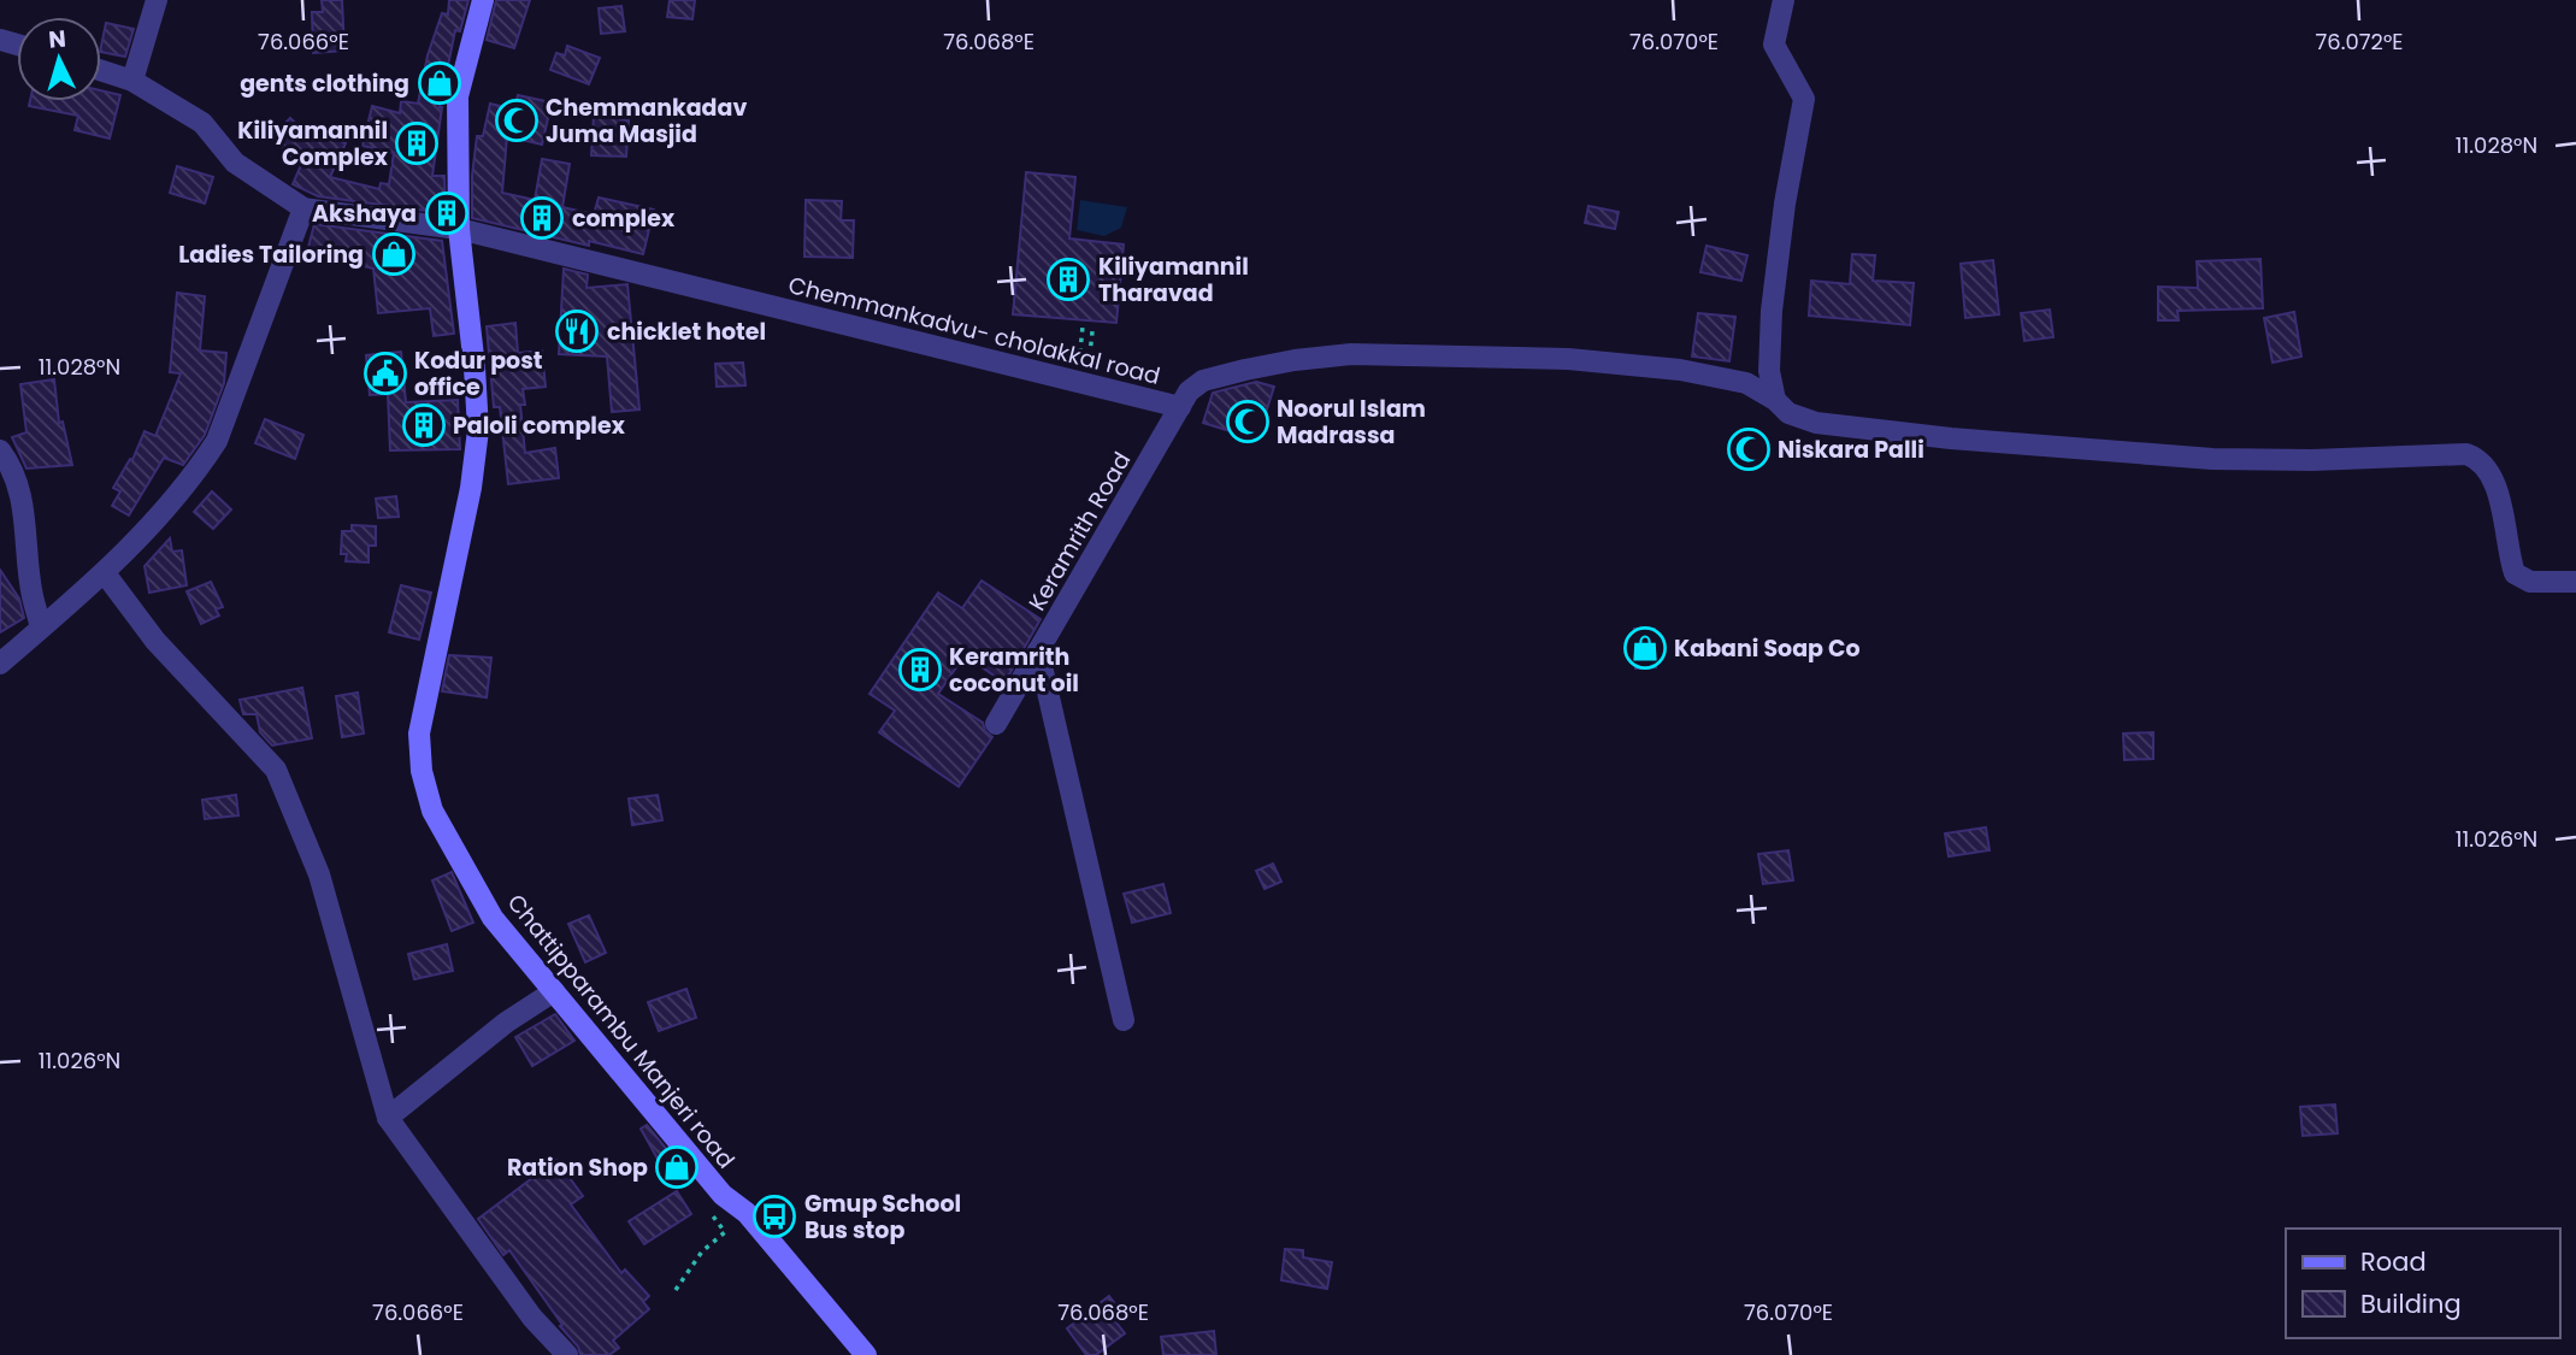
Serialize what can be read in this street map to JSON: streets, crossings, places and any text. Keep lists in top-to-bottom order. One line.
{"streets":{"main road":["Chattipparambu Manjeri road"],"street":["Chemmankadvu- cholakkal road","Keramrith Road"]},"crossings":[["Chemmankadvu- cholakkal road","Keramrith Road"],["Chemmankadvu- cholakkal road","Chattipparambu Manjeri road"]],"places":{"shop":["gents clothing","Ladies Tailoring","Kabani Soap Co","Ration Shop"],"mosque":["Chemmankadav Juma Masjid","Noorul Islam Madrassa","Niskara Palli"],"building":["Kiliyamannil Complex","Akshaya","complex","Kiliyamannil Tharavad","Paloli complex","Keramrith coconut oil"],"restaurant":["chicklet hotel"],"public building":["Kodur post office"],"bus stop":["Gmup School Bus stop"]},"legend":["Road","Building"],"north":"top","coordinates":["76.066°E","76.068°E","76.070°E","76.072°E","11.028°N","11.026°N"]}
